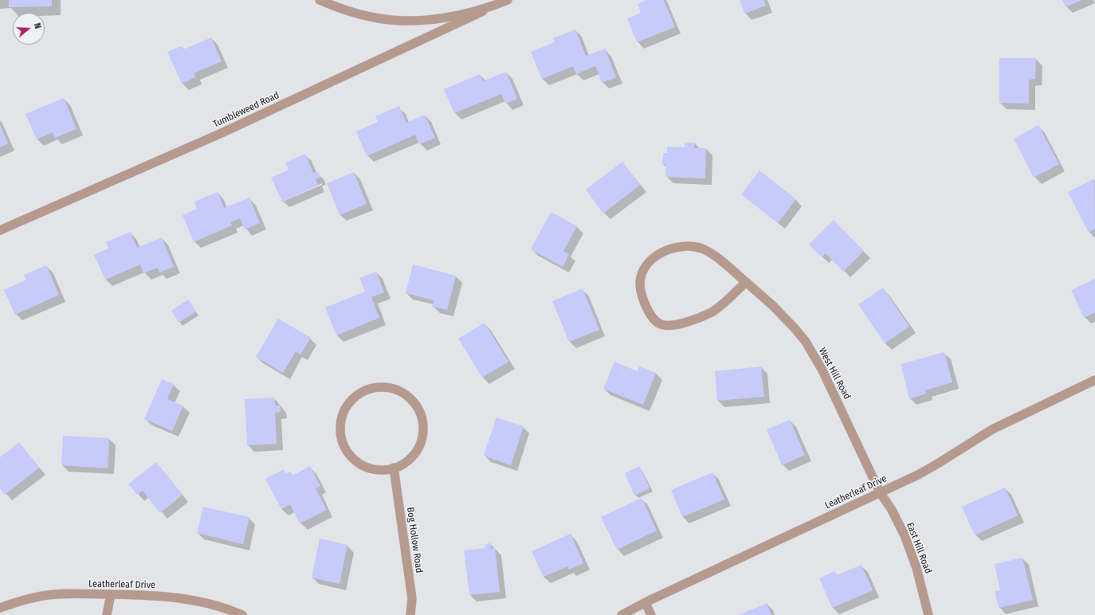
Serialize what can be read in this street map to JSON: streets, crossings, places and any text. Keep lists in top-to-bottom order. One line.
{"streets":{"street":["Tumbleweed Road","West Hill Road","Leatherleaf Drive","Bog Hollow Road","East Hill Road"]},"crossings":[["West Hill Road","Leatherleaf Drive"],["West Hill Road","East Hill Road"],["Leatherleaf Drive","East Hill Road"]],"north":"right"}
